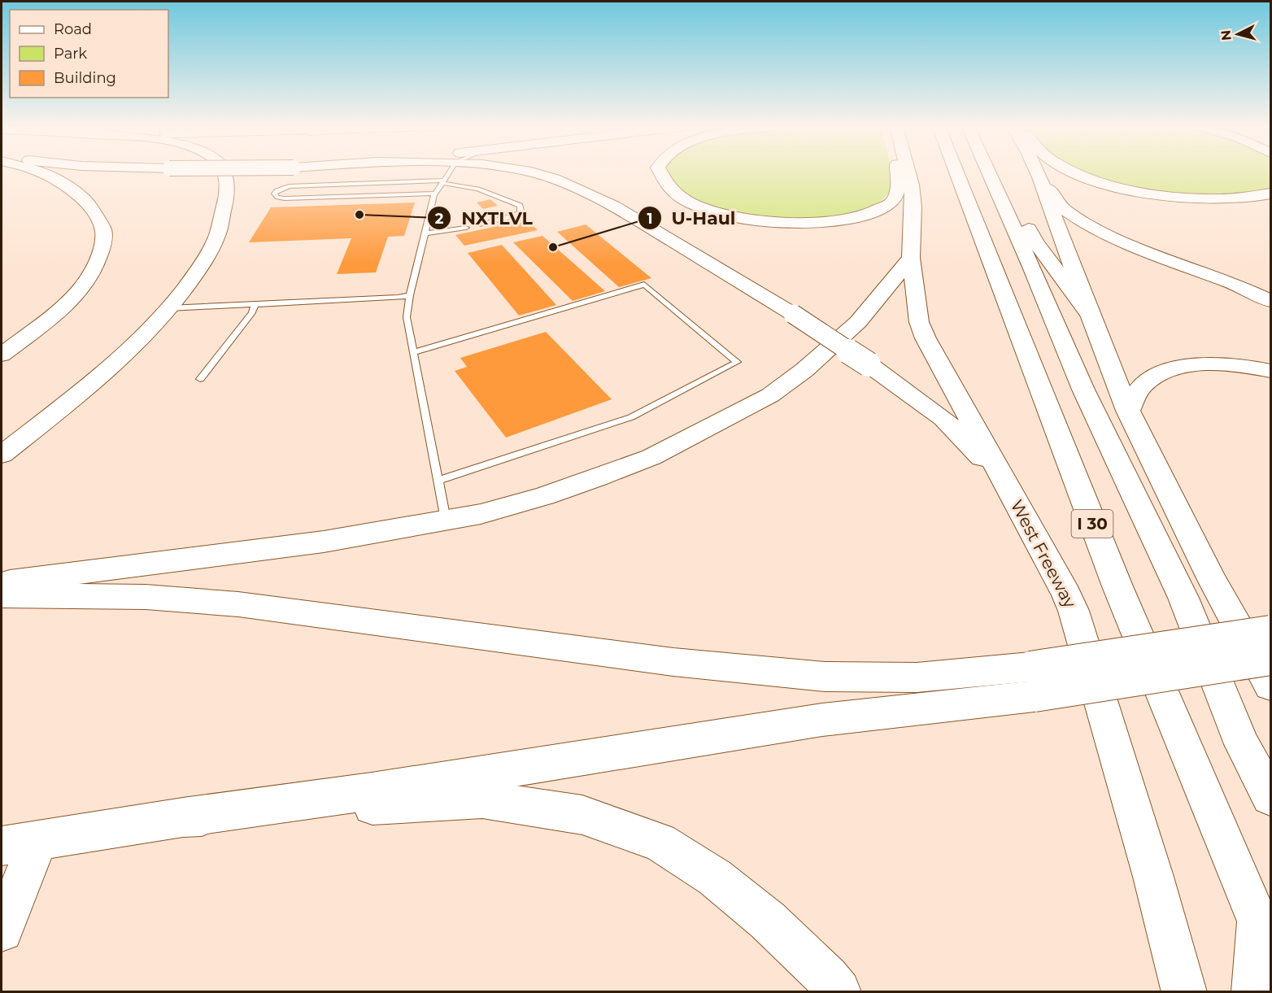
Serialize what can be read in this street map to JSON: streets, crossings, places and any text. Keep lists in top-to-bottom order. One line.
{"streets":{"main road":["I 30","West Freeway"]},"places":["NXTLVL","U-Haul"],"legend":["Road","Park","Building"],"north":"left"}
